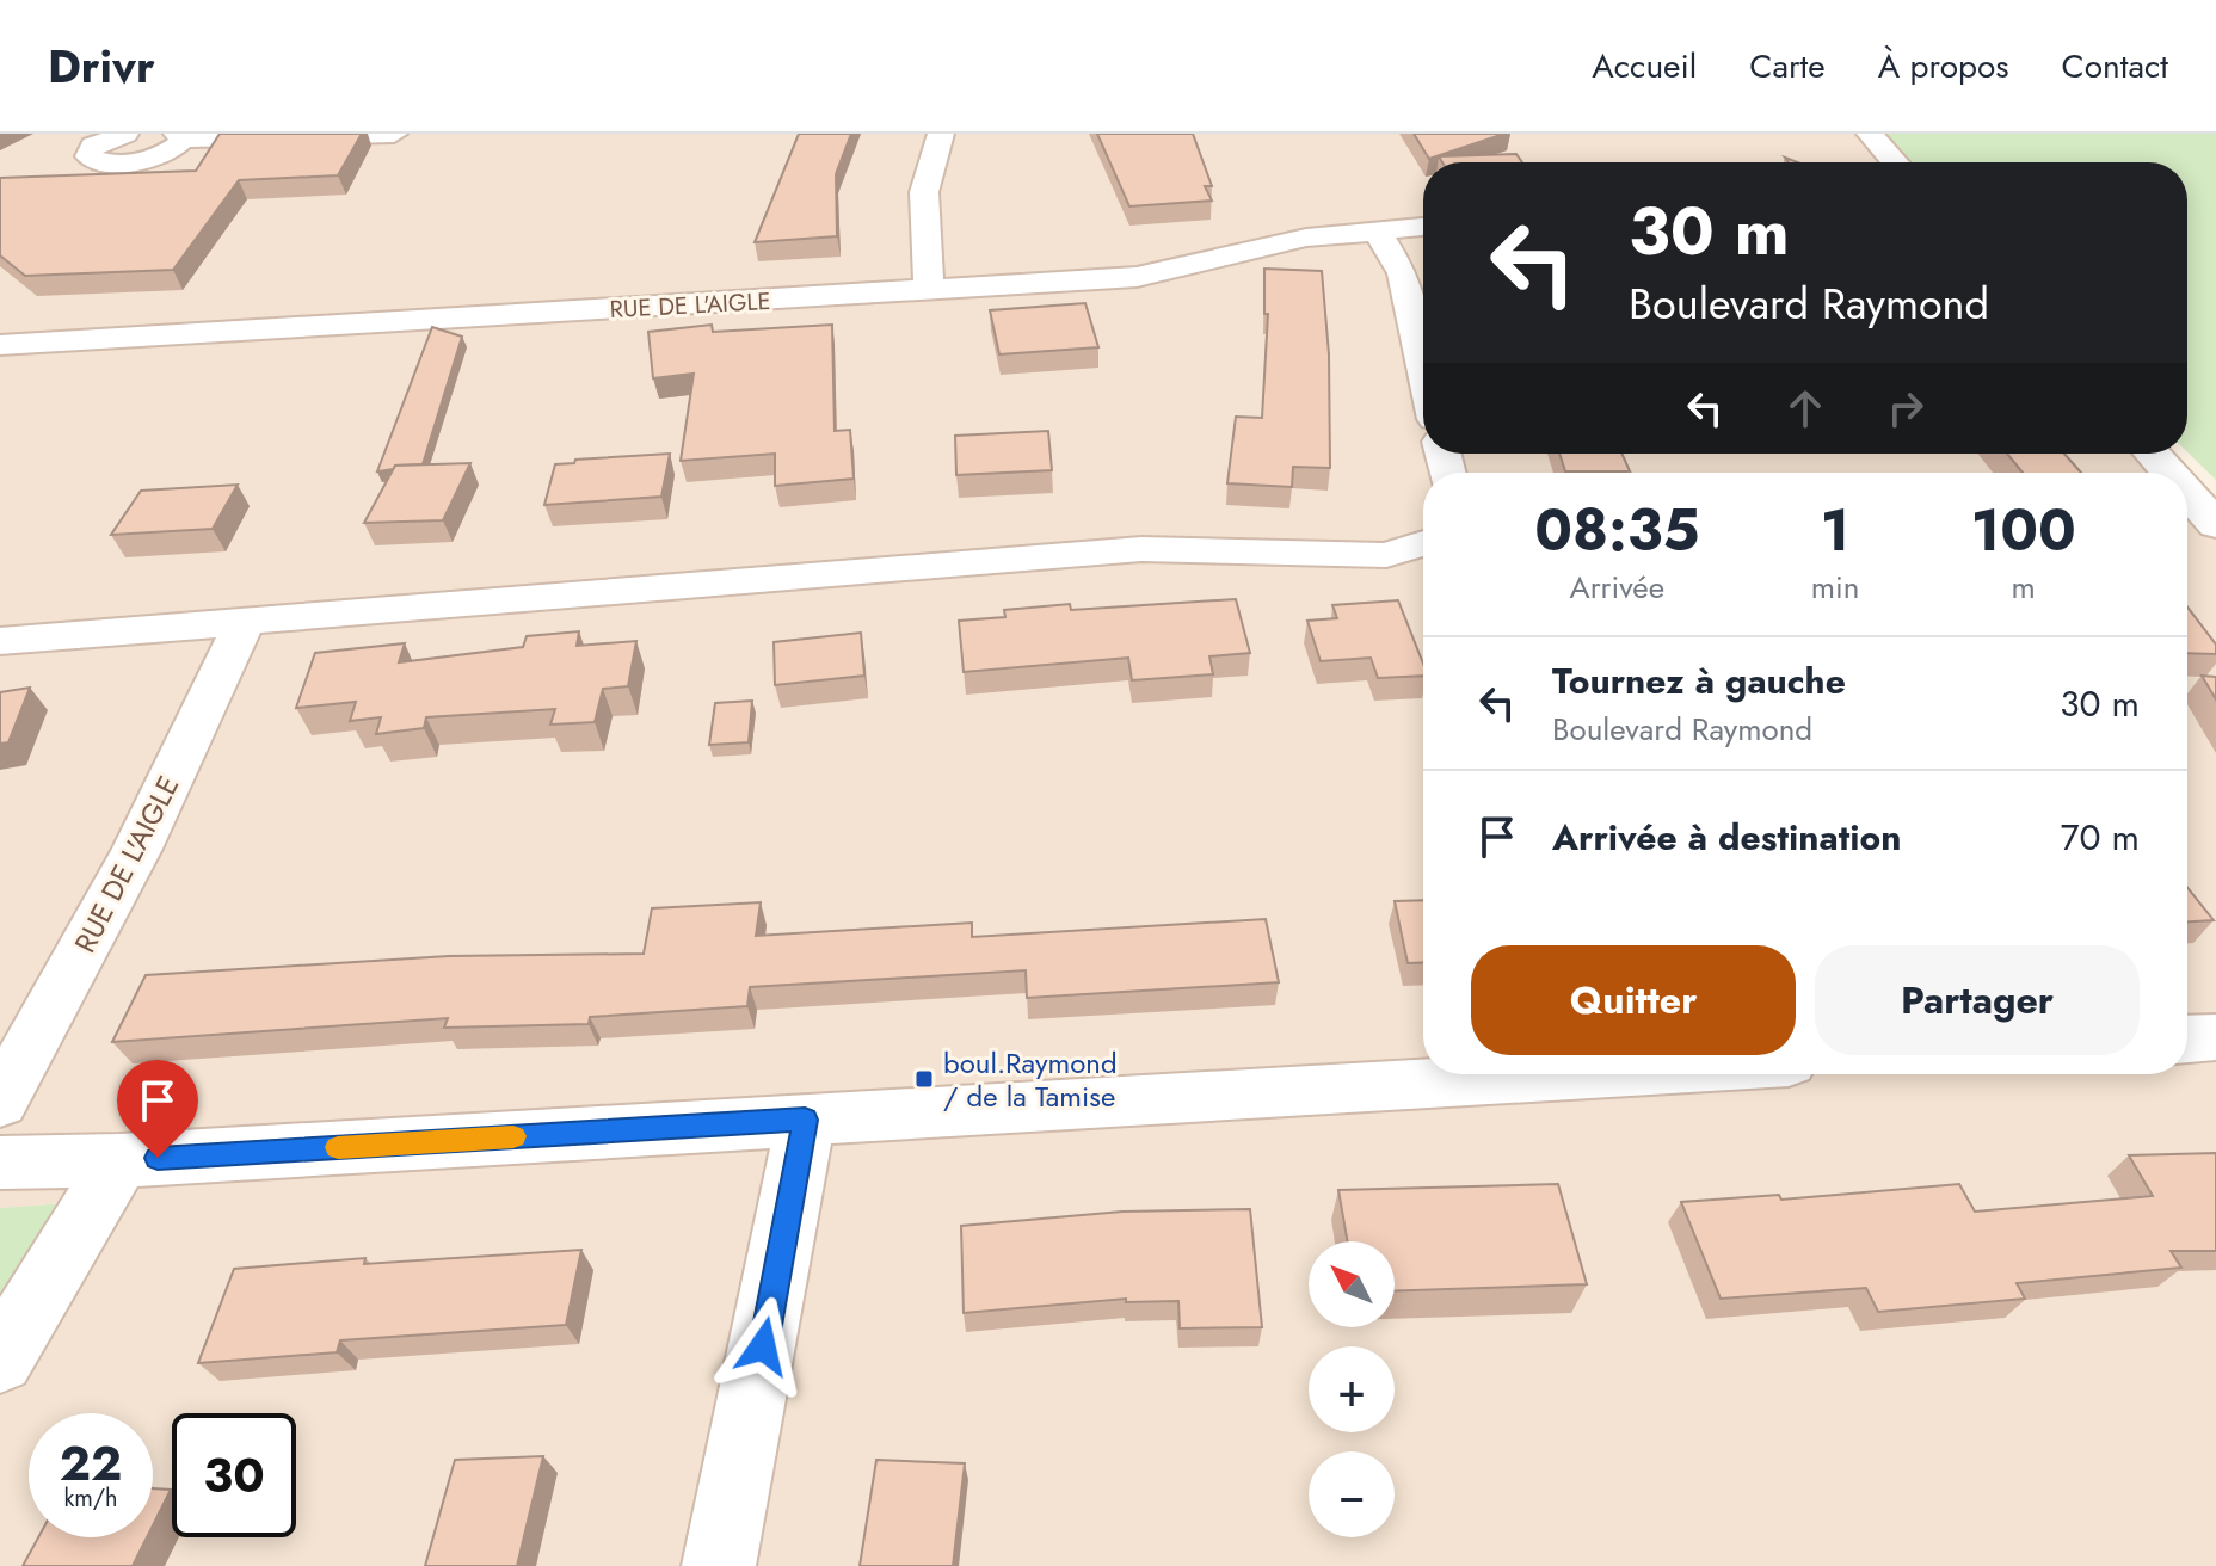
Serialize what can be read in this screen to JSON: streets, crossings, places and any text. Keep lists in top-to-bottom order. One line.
{"streets":{"street":["RUE DE L'AIGLE"]},"places":{"transit":["boul.Raymond / de la Tamise"]},"north":"top left","page":{"header":"Drivr","nav":["Accueil","Carte","À propos","Contact"],"turn":["30 m","Boulevard Raymond"],"eta":["08:35","Arrivée","1","min","100","m"],"list":[{"name":"Tournez à gauche","note":"Boulevard Raymond","value":"30 m"},{"name":"Arrivée à destination","value":"70 m"}],"buttons":["Quitter","Partager"],"map_buttons":["+","−"],"speed":"22 km/h","limit":"30"}}
